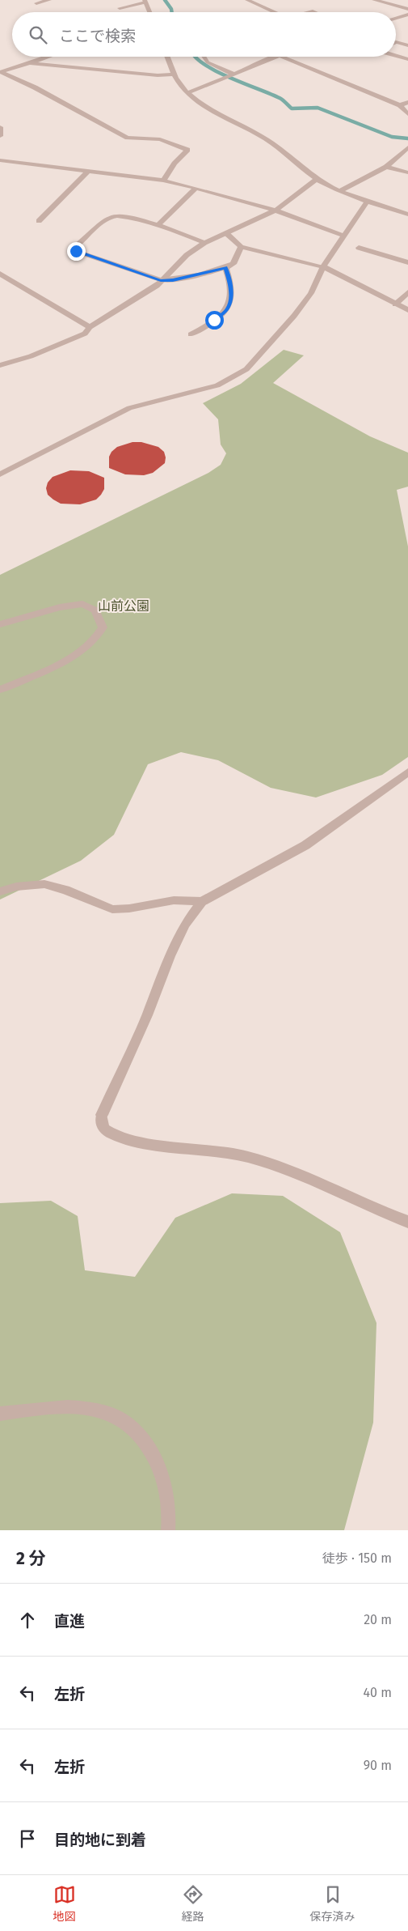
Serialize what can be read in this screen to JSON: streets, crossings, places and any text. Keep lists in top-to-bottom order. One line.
{"parks":["山前公園"],"page":{"search":"ここで検索","heading":["2 分","徒歩 · 150 m"],"list":[["直進","20 m"],["左折","40 m"],["左折","90 m"],"目的地に到着"],"nav":["地図","経路","保存済み"]}}
